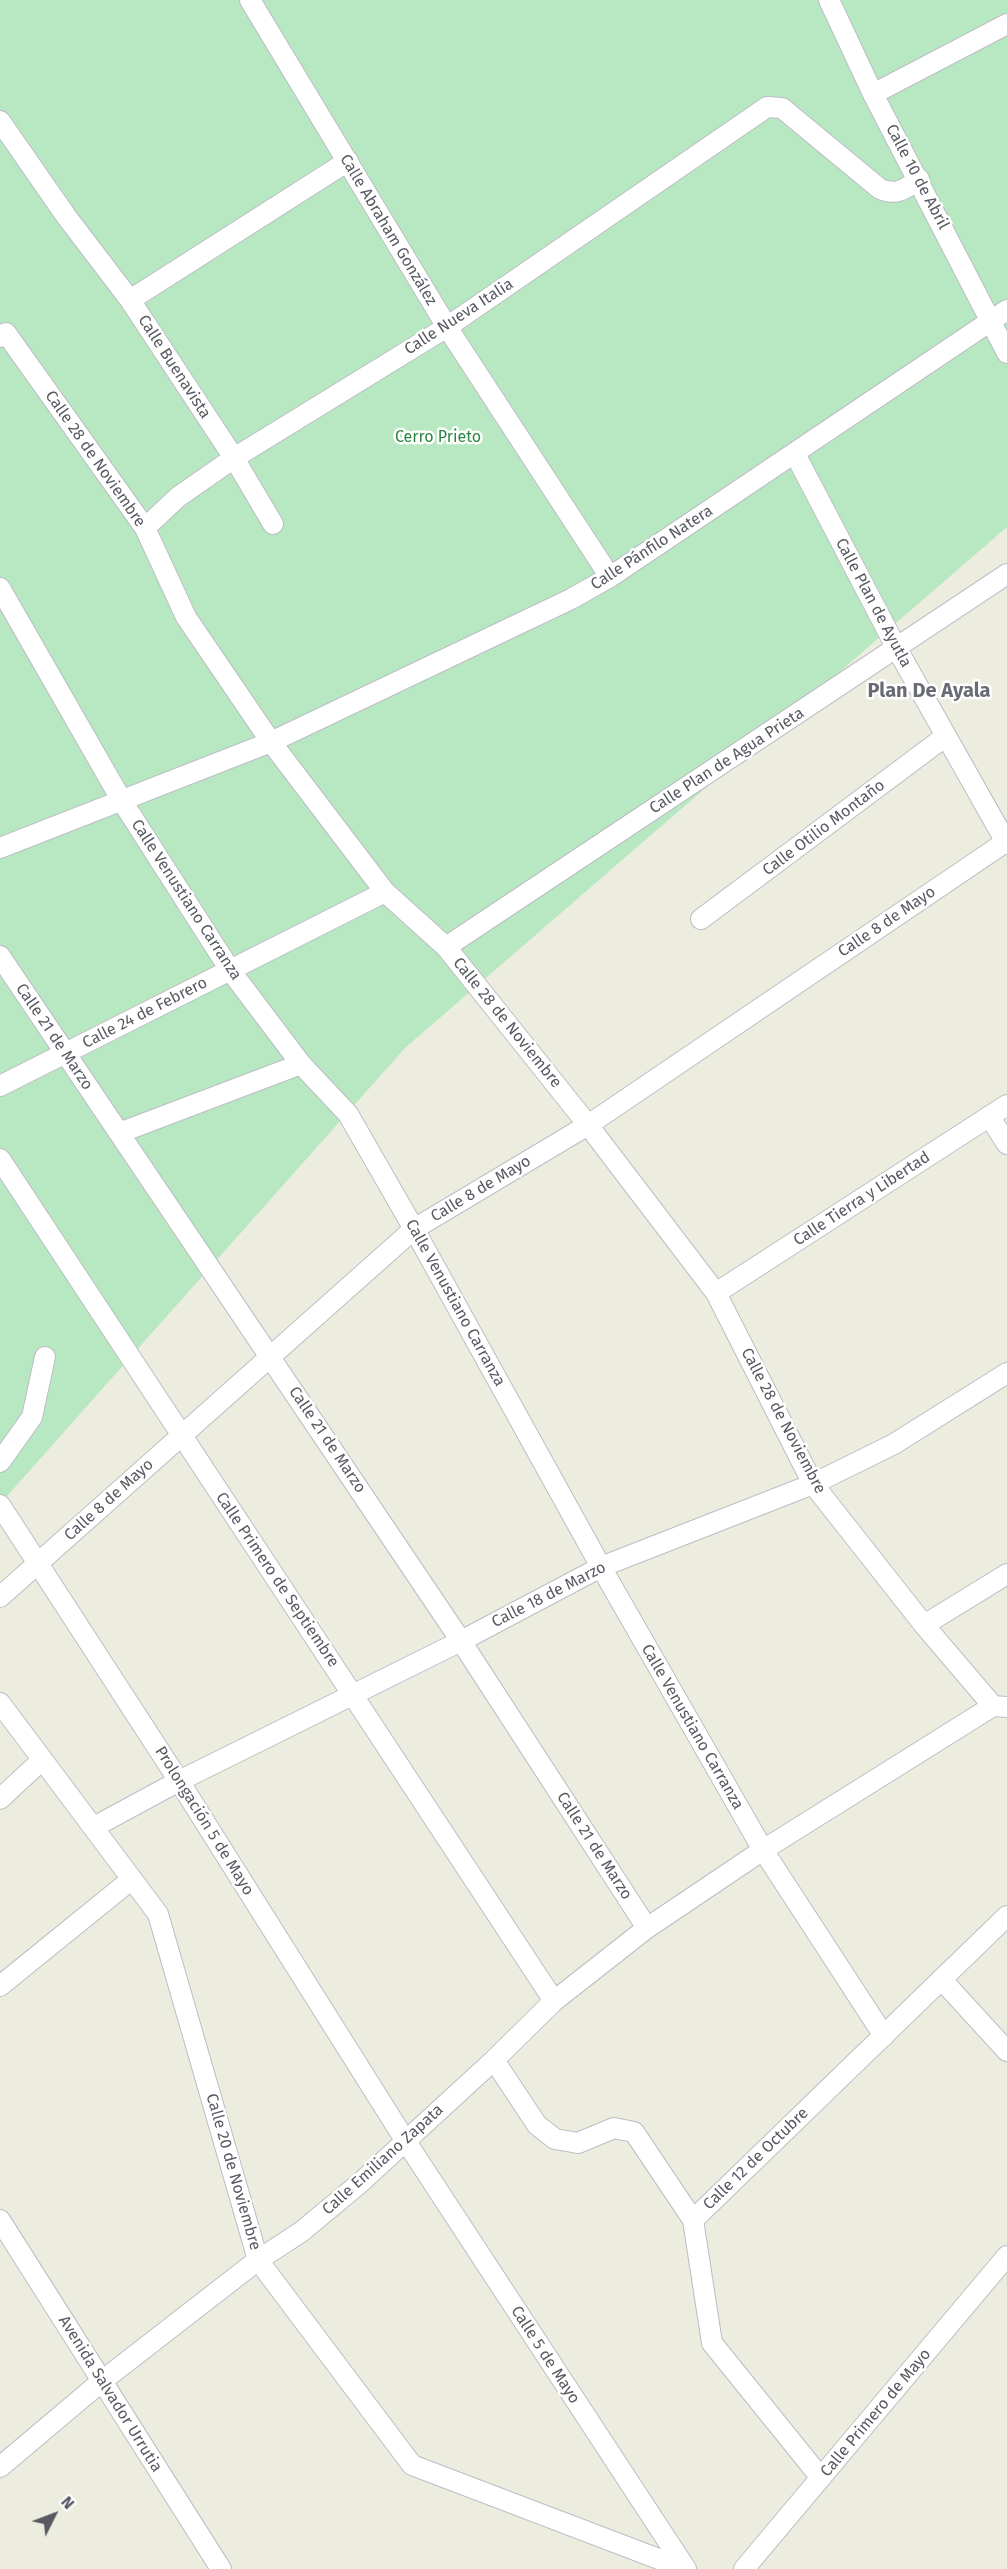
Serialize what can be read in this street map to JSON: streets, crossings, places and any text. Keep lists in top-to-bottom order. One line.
{"streets":{"street":["Calle 10 de Abril","Calle Abraham González","Calle Nueva Italia","Calle Buenavista","Calle 28 de Noviembre","Calle Pánfilo Natera","Calle Plan de Ayutla","Calle Plan de Agua Prieta","Calle Otilio Montaño","Calle Venustiano Carranza","Calle 8 de Mayo","Calle 24 de Febrero","Calle 21 de Marzo","Calle Tierra y Libertad","Calle Primero de Septiembre","Calle 18 de Marzo","Prolongación 5 de Mayo","Calle 12 de Octubre","Calle Emiliano Zapata","Calle 20 de Noviembre","Calle 5 de Mayo","Avenida Salvador Urrutia","Calle Primero de Mayo"]},"crossings":[["Calle 10 de Abril","Calle Nueva Italia"],["Calle 10 de Abril","Calle Pánfilo Natera"],["Calle Abraham González","Calle Nueva Italia"],["Calle Abraham González","Calle Pánfilo Natera"],["Calle Nueva Italia","Calle Buenavista"],["Calle Nueva Italia","Calle 28 de Noviembre"],["Calle 28 de Noviembre","Calle Pánfilo Natera"],["Calle 28 de Noviembre","Calle Plan de Agua Prieta"],["Calle 28 de Noviembre","Calle 8 de Mayo"],["Calle 28 de Noviembre","Calle 24 de Febrero"],["Calle 28 de Noviembre","Calle Tierra y Libertad"],["Calle 28 de Noviembre","Calle 18 de Marzo"],["Calle 28 de Noviembre","Calle Emiliano Zapata"],["Calle Pánfilo Natera","Calle Plan de Ayutla"],["Calle Pánfilo Natera","Calle Venustiano Carranza"],["Calle Plan de Ayutla","Calle Plan de Agua Prieta"],["Calle Plan de Ayutla","Calle Otilio Montaño"],["Calle Plan de Ayutla","Calle 8 de Mayo"],["Calle Venustiano Carranza","Calle 8 de Mayo"],["Calle Venustiano Carranza","Calle 24 de Febrero"],["Calle Venustiano Carranza","Calle 18 de Marzo"],["Calle Venustiano Carranza","Calle 12 de Octubre"],["Calle Venustiano Carranza","Calle Emiliano Zapata"],["Calle 8 de Mayo","Calle 21 de Marzo"],["Calle 8 de Mayo","Calle Primero de Septiembre"],["Calle 8 de Mayo","Prolongación 5 de Mayo"],["Calle 24 de Febrero","Calle 21 de Marzo"],["Calle 21 de Marzo","Calle 18 de Marzo"],["Calle 21 de Marzo","Calle Emiliano Zapata"],["Calle Primero de Septiembre","Calle 18 de Marzo"],["Calle Primero de Septiembre","Calle Emiliano Zapata"],["Calle 18 de Marzo","Prolongación 5 de Mayo"],["Calle 18 de Marzo","Calle 20 de Noviembre"],["Prolongación 5 de Mayo","Calle Emiliano Zapata"],["Prolongación 5 de Mayo","Calle 5 de Mayo"],["Calle 12 de Octubre","Calle Primero de Mayo"],["Calle Emiliano Zapata","Calle 20 de Noviembre"],["Calle Emiliano Zapata","Calle 5 de Mayo"],["Calle Emiliano Zapata","Avenida Salvador Urrutia"],["Calle 20 de Noviembre","Calle 5 de Mayo"]],"districts":["Plan De Ayala"],"parks":["Cerro Prieto"],"north":"top right"}
